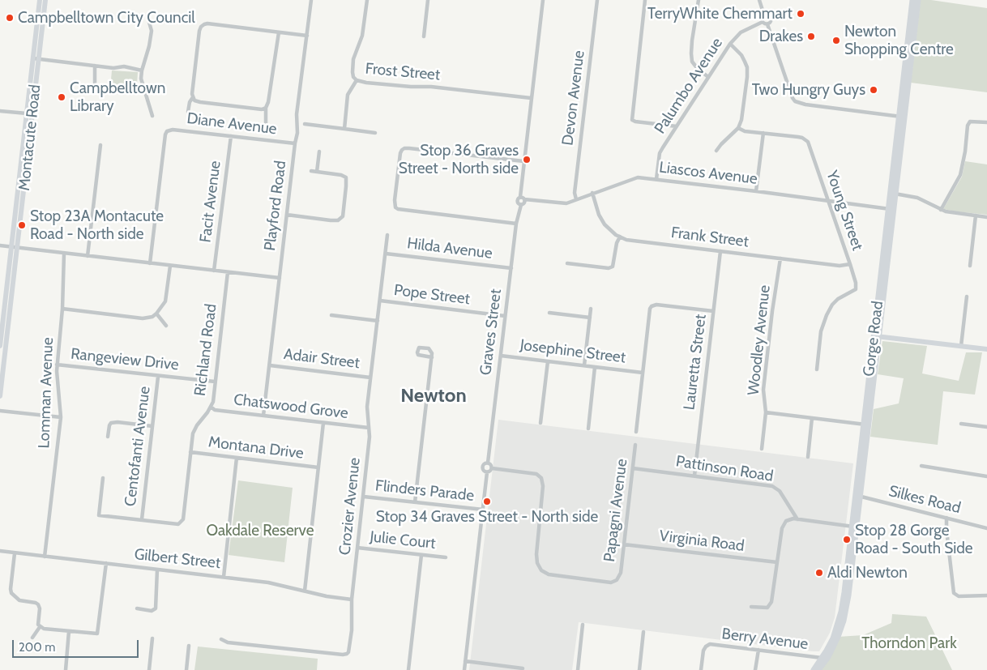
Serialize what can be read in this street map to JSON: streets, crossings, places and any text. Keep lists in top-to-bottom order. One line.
{"streets":{"main road":["Montacute Road","Gorge Road"],"street":["Frost Street","Palumbo Avenue","Devon Avenue","Diane Avenue","Liascos Avenue","Facit Avenue","Playford Road","Young Street","Frank Street","Hilda Avenue","Pope Street","Graves Street","Woodley Avenue","Richland Road","Josephine Street","Adair Street","Rangeview Drive","Lauretta Street","Lomman Avenue","Chatswood Grove","Centofanti Avenue","Montana Drive","Pattinson Road","Flinders Parade","Silkes Road","Crozier Avenue","Papagni Avenue","Julie Court","Virginia Road","Gilbert Street","Berry Avenue"]},"crossings":[["Palumbo Avenue","Liascos Avenue"],["Devon Avenue","Liascos Avenue"],["Diane Avenue","Facit Avenue"],["Diane Avenue","Playford Road"],["Liascos Avenue","Young Street"],["Liascos Avenue","Frank Street"],["Liascos Avenue","Gorge Road"],["Playford Road","Adair Street"],["Playford Road","Chatswood Grove"],["Young Street","Frank Street"],["Frank Street","Woodley Avenue"],["Frank Street","Lauretta Street"],["Hilda Avenue","Graves Street"],["Hilda Avenue","Crozier Avenue"],["Pope Street","Graves Street"],["Pope Street","Crozier Avenue"],["Graves Street","Josephine Street"],["Graves Street","Papagni Avenue"],["Gorge Road","Silkes Road"],["Gorge Road","Berry Avenue"],["Richland Road","Rangeview Drive"],["Richland Road","Chatswood Grove"],["Richland Road","Centofanti Avenue"],["Richland Road","Montana Drive"],["Adair Street","Crozier Avenue"],["Rangeview Drive","Lomman Avenue"],["Rangeview Drive","Centofanti Avenue"],["Lauretta Street","Pattinson Road"],["Lomman Avenue","Gilbert Street"],["Chatswood Grove","Crozier Avenue"],["Pattinson Road","Papagni Avenue"],["Flinders Parade","Crozier Avenue"],["Crozier Avenue","Julie Court"],["Crozier Avenue","Gilbert Street"],["Papagni Avenue","Virginia Road"]],"districts":["Newton"],"parks":["Oakdale Reserve","Thorndon Park"],"places":["TerryWhite Chemmart","Campbelltown City Council","Drakes","Newton Shopping Centre","Two Hungry Guys","Campbelltown Library","Stop 36 Graves Street - North side","Stop 23A Montacute Road - North side","Stop 34 Graves Street - North side","Stop 28 Gorge Road - South Side","Aldi Newton"],"scale_bar":"200 m"}
